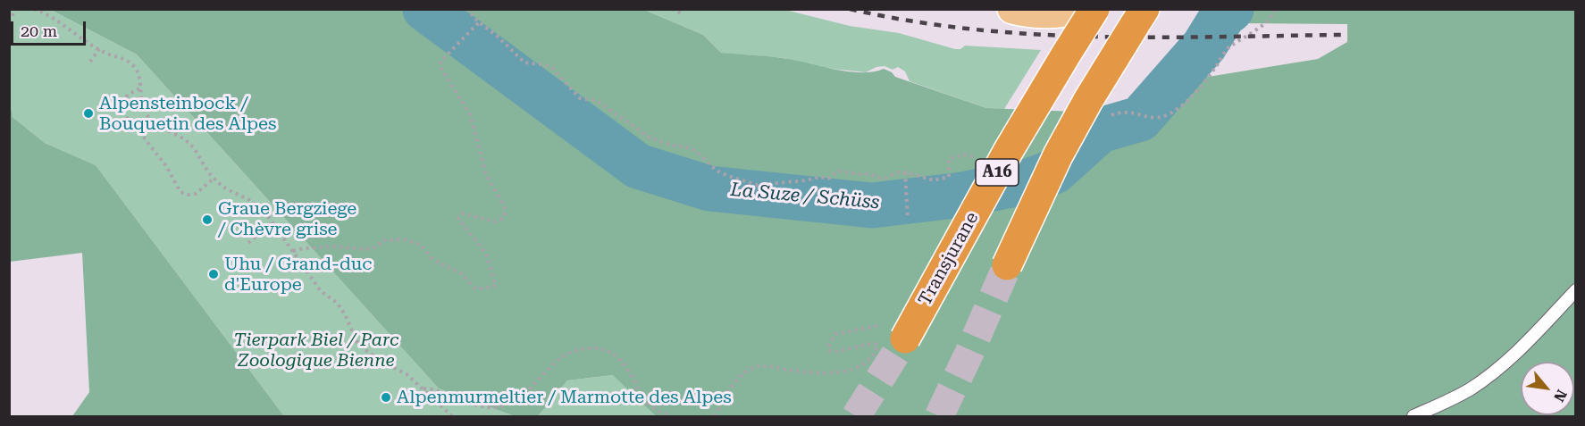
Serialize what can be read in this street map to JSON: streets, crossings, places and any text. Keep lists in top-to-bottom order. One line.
{"streets":{"highway":["A16","Transjurane"]},"water":["La Suze / Schüss"],"parks":["Tierpark Biel / Parc Zoologique Bienne"],"places":["Alpensteinbock / Bouquetin des Alpes","Graue Bergziege / Chèvre grise","Uhu / Grand-duc d'Europe","Alpenmurmeltier / Marmotte des Alpes"],"scale_bar":"20 m","north":"bottom right"}
